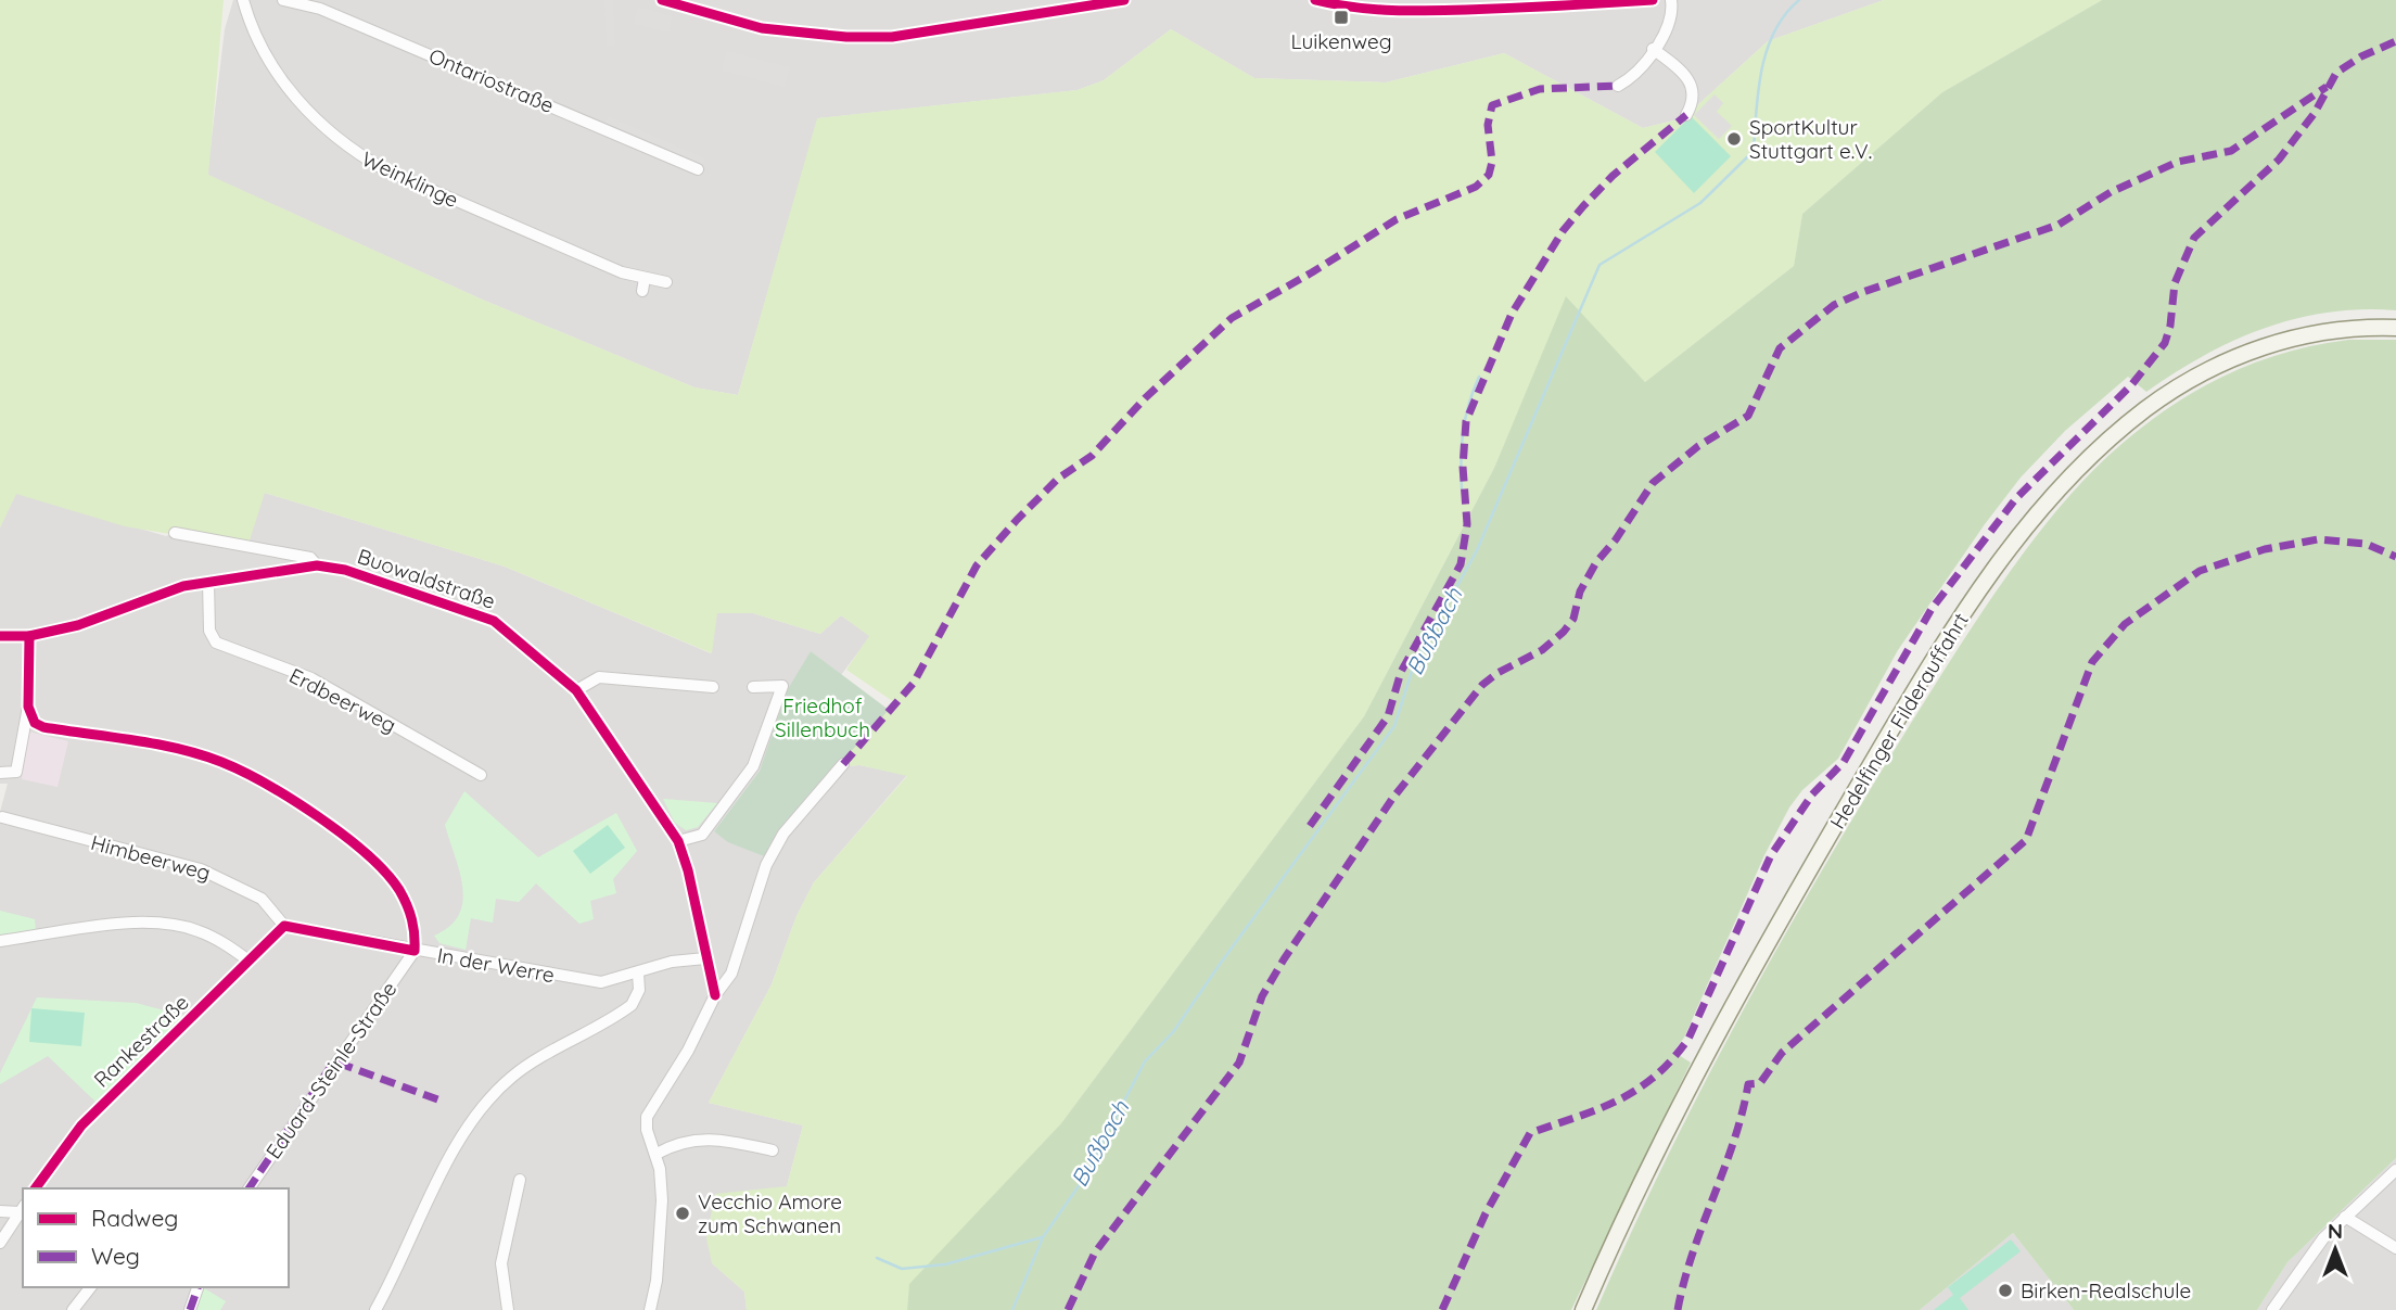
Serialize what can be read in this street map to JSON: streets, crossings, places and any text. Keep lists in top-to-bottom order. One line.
{"streets":{"main road":["Hedelfinger Filderauffahrt"],"street":["Ontariostraße","Weinklinge","Buowaldstraße","Erdbeerweg","Himbeerweg","In der Werre","Rankestraße","Eduard-Steinle-Straße"]},"crossings":[["Buowaldstraße","Erdbeerweg"],["Buowaldstraße","In der Werre"],["Himbeerweg","In der Werre"],["Himbeerweg","Rankestraße"],["In der Werre","Rankestraße"],["In der Werre","Eduard-Steinle-Straße"]],"water":["Bußbach"],"parks":["Friedhof Sillenbuch"],"places":{"transit":["Luikenweg"],"other":["SportKultur Stuttgart e.V.","Vecchio Amore zum Schwanen","Birken-Realschule"]},"legend":["Radweg","Weg"],"north":"top"}
